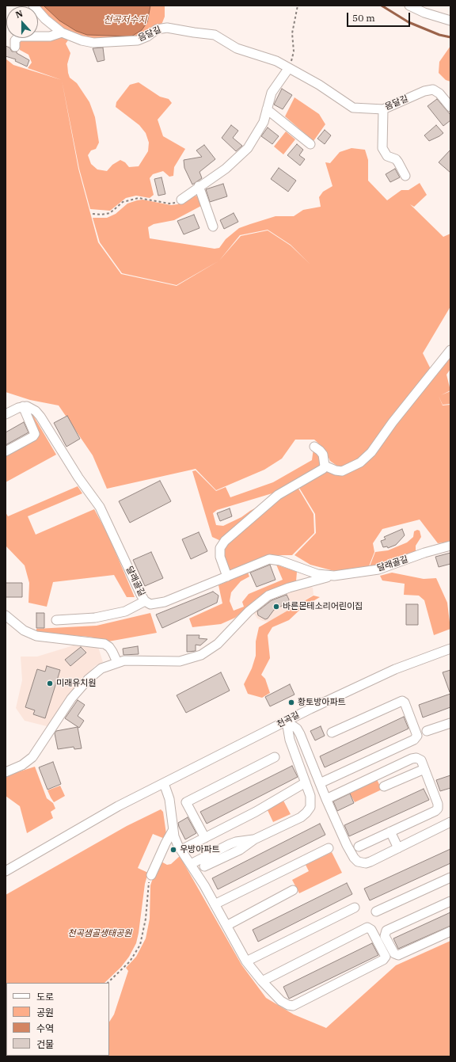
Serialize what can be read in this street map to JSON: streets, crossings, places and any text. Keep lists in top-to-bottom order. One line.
{"streets":{"street":["음달길","달래골길","천곡길"]},"water":["천곡저수지"],"parks":["천곡샘골생태공원"],"places":["바른몬테소리어린이집","미래유치원","황토방아파트","우방아파트"],"legend":["도로","공원","수역","건물"],"scale_bar":"50 m","north":"top"}
